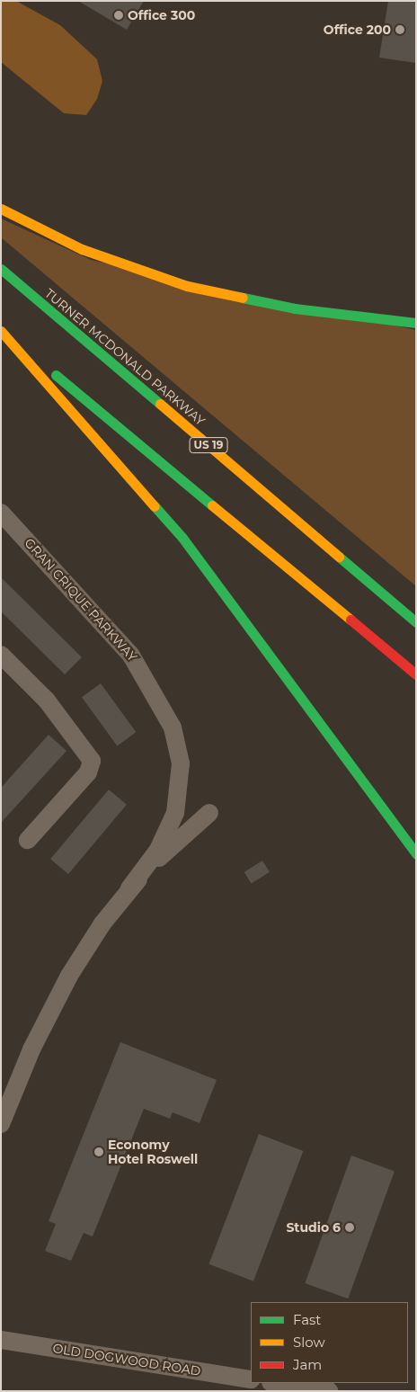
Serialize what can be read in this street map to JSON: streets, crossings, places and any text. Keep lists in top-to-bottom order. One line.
{"streets":{"highway":["TURNER MCDONALD PARKWAY","US 19"],"street":["GRAN CRIQUE PARKWAY","OLD DOGWOOD ROAD"]},"places":["Office 300","Office 200","Economy Hotel Roswell","Studio 6"],"legend":["Fast","Slow","Jam"]}
